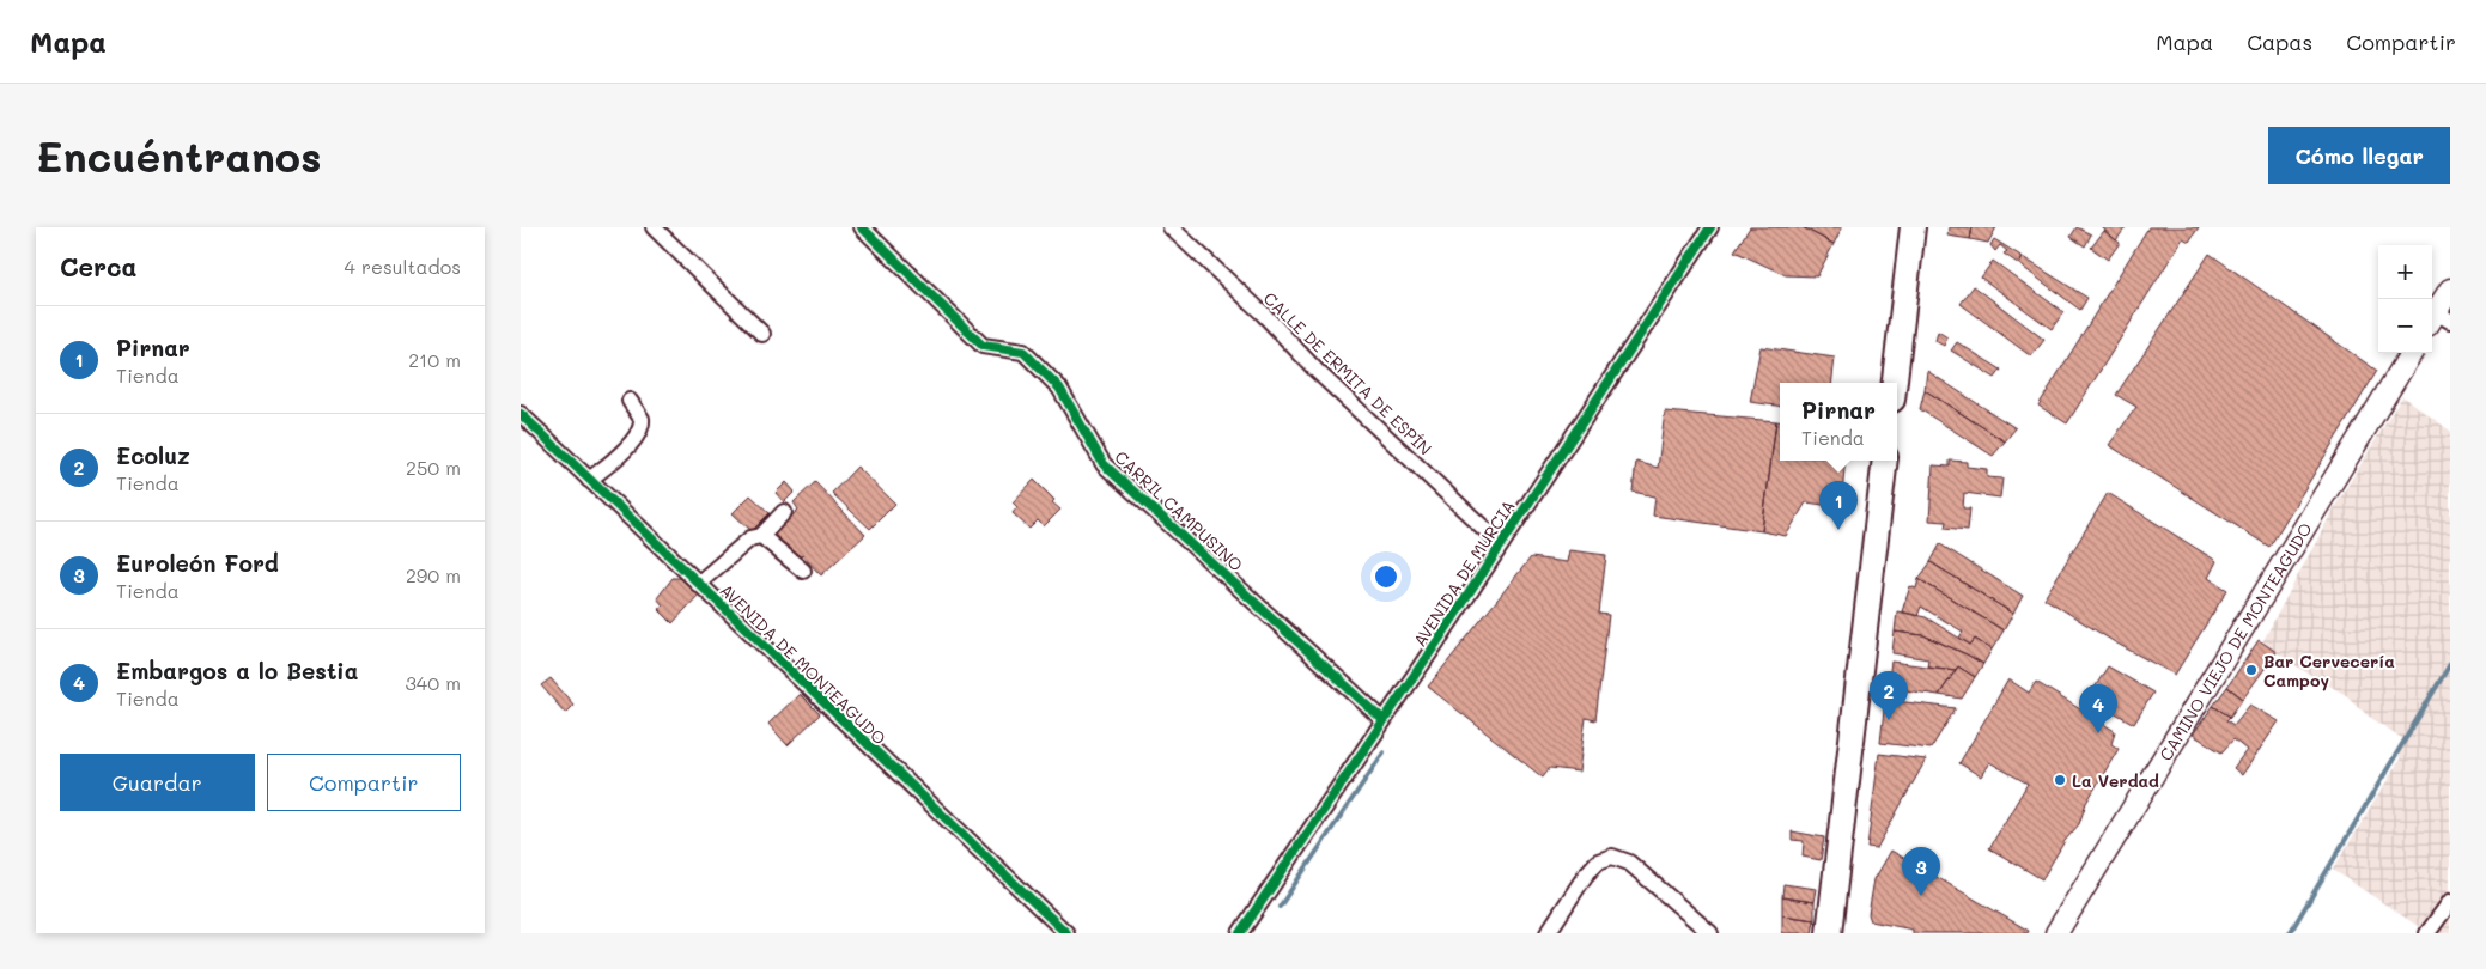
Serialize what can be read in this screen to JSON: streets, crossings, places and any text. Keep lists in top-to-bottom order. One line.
{"streets":{"street":["CALLE DE ERMITA DE ESPÍN","CARRIL CAMPUSINO","AVENIDA DE MURCIA","CAMINO VIEJO DE MONTEAGUDO","AVENIDA DE MONTEAGUDO"]},"crossings":[["CALLE DE ERMITA DE ESPÍN","AVENIDA DE MURCIA"],["CARRIL CAMPUSINO","AVENIDA DE MURCIA"]],"places":["Bar Cervecería Campoy","La Verdad"],"page":{"header":"Mapa","nav":["Mapa","Capas","Compartir"],"buttons":["Cómo llegar",["Guardar","Compartir"]],"title":"Encuéntranos","heading":["Cerca","4 resultados"],"map_buttons":["+","−"],"list":[{"mark":"1","name":"Pirnar","note":"Tienda","value":"210 m"},{"mark":"2","name":"Ecoluz","note":"Tienda","value":"250 m"},{"mark":"3","name":"Euroleón Ford","note":"Tienda","value":"290 m"},{"mark":"4","name":"Embargos a lo Bestia","note":"Tienda","value":"340 m"}],"popup":["Pirnar","Tienda"],"pins":["1","2","4","3"]}}
